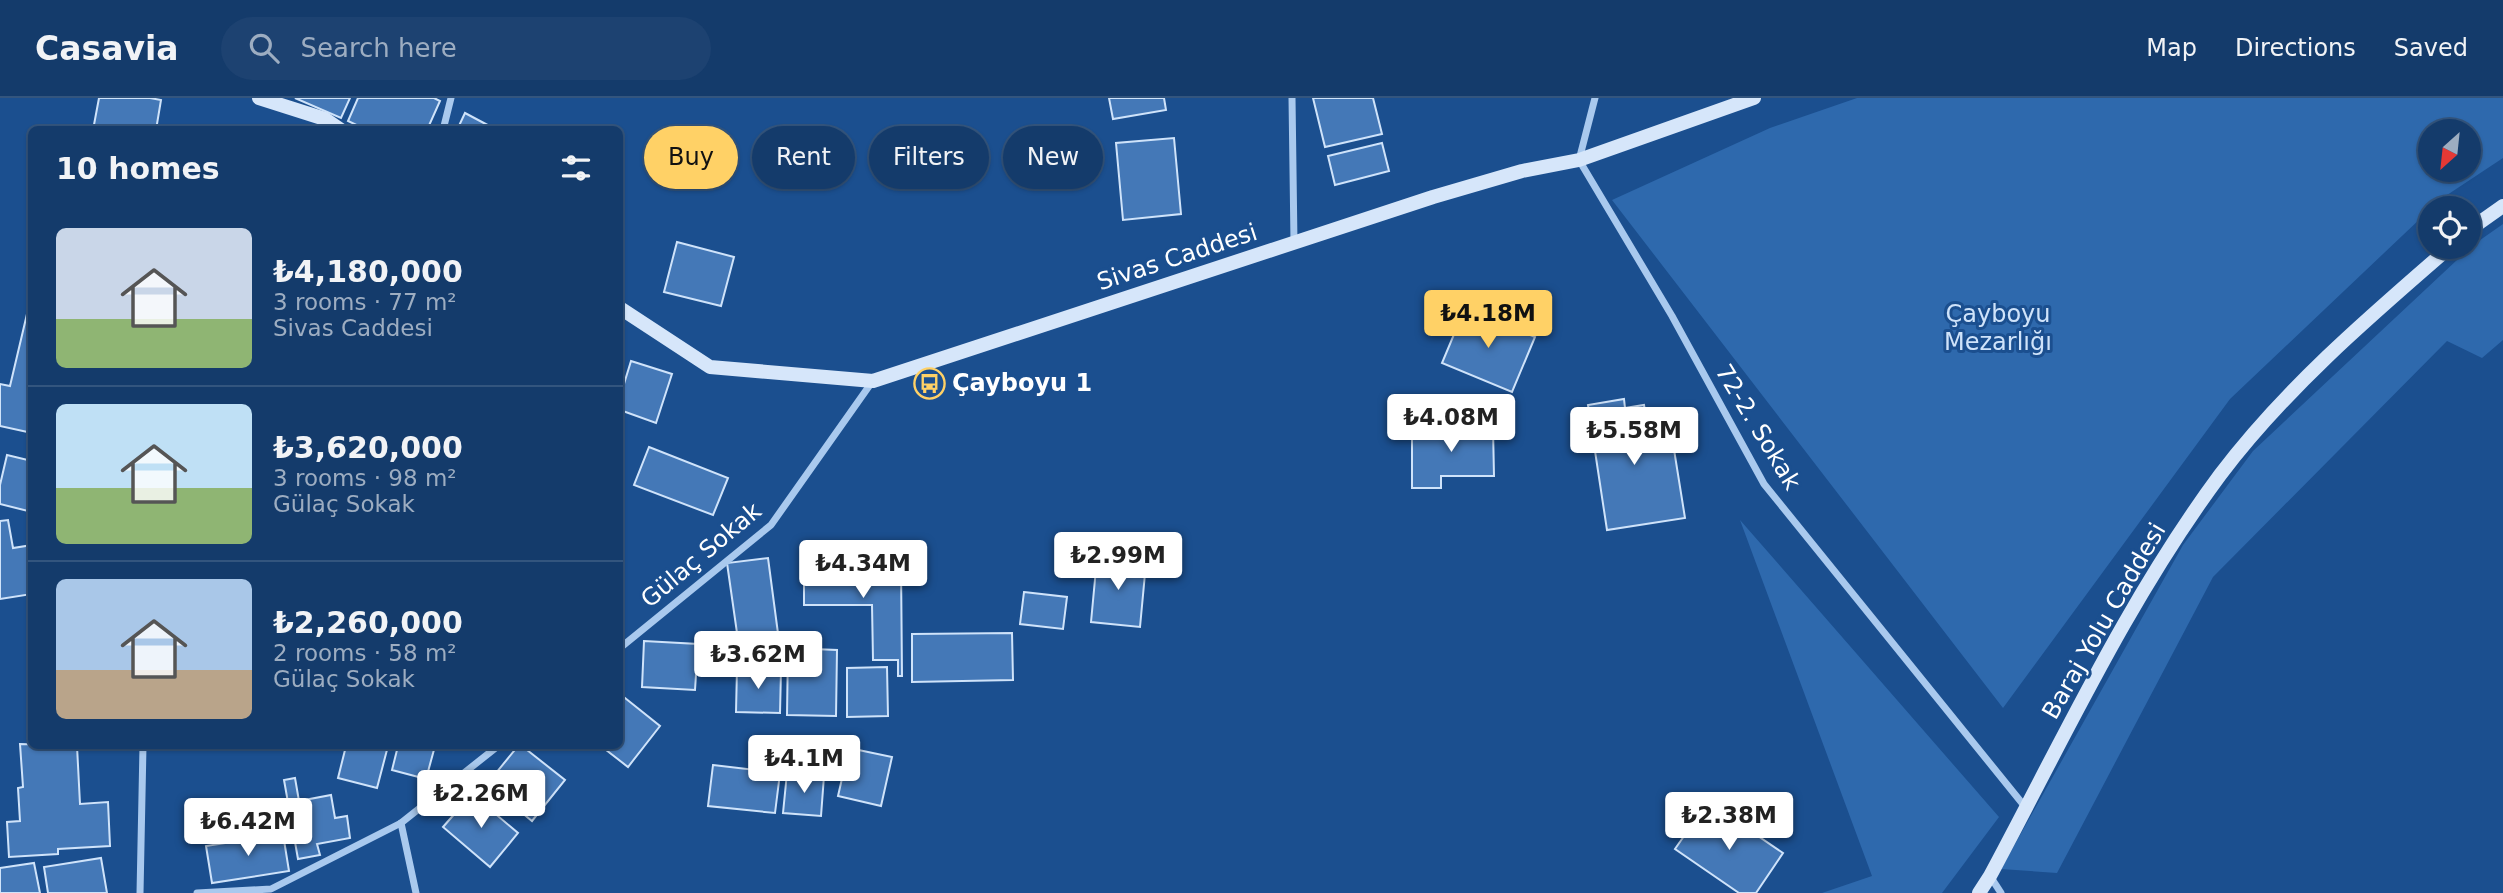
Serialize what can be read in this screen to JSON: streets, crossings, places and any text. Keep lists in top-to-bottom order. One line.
{"streets":{"street":["Sivas Caddesi","72-2. Sokak","Gülaç Sokak","Baraj Yolu Caddesi"]},"crossings":[["Sivas Caddesi","72-2. Sokak"],["Sivas Caddesi","Gülaç Sokak"],["72-2. Sokak","Baraj Yolu Caddesi"]],"parks":["Çayboyu Mezarlığı"],"places":{"bus stop":["Çayboyu 1"]},"north":"bottom left","page":{"header":"Casavia","search":"Search here","nav":["Map","Directions","Saved"],"chip":["Buy","Rent","Filters","New"],"heading":"10 homes","list":[{"name":"₺4,180,000","note":"3 rooms · 77 m² · Sivas Caddesi"},{"name":"₺3,620,000","note":"3 rooms · 98 m² · Gülaç Sokak"},{"name":"₺2,260,000","note":"2 rooms · 58 m² · Gülaç Sokak"}],"price":["₺4.18M","₺4.08M","₺5.58M","₺2.99M","₺4.34M","₺3.62M","₺4.1M","₺2.26M","₺2.38M","₺6.42M"]}}
